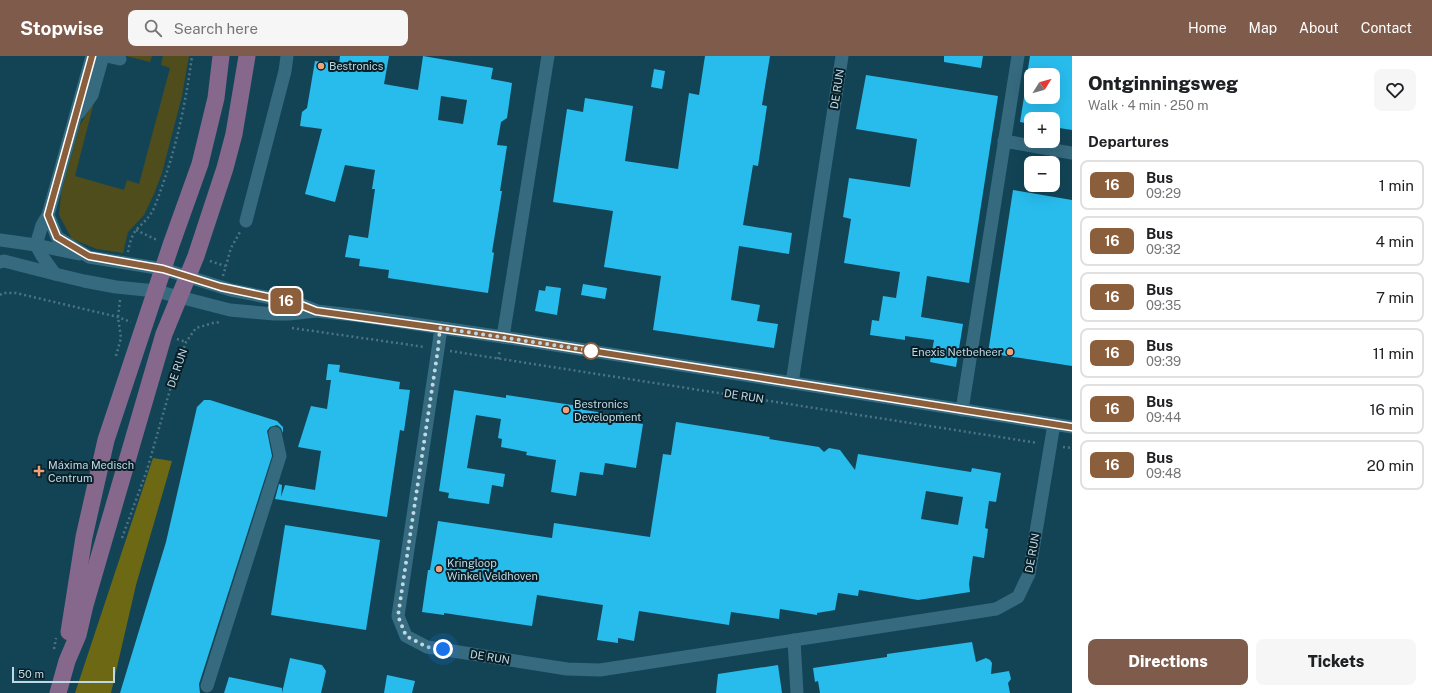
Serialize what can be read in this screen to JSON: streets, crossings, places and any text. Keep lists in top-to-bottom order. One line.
{"streets":{"main road":["DE RUN"]},"places":{"other":["Bestronics","Enexis Netbeheer","Bestronics Development","Kringloop Winkel Veldhoven"],"health":["Máxima Medisch Centrum"]},"lines":["bus line 16"],"scale_bar":"50 m","north":"top right","page":{"header":"Stopwise","search":"Search here","nav":["Home","Map","About","Contact"],"on_map":"16","heading":[["Ontginningsweg","Walk · 4 min · 250 m"],"Departures"],"map_buttons":["+","−"],"list":[{"mark":"16","name":"Bus","note":"09:29","value":"1 min"},{"mark":"16","name":"Bus","note":"09:32","value":"4 min"},{"mark":"16","name":"Bus","note":"09:35","value":"7 min"},{"mark":"16","name":"Bus","note":"09:39","value":"11 min"},{"mark":"16","name":"Bus","note":"09:44","value":"16 min"},{"mark":"16","name":"Bus","note":"09:48","value":"20 min"}],"buttons":["Directions","Tickets"],"scale":"50 m"}}
